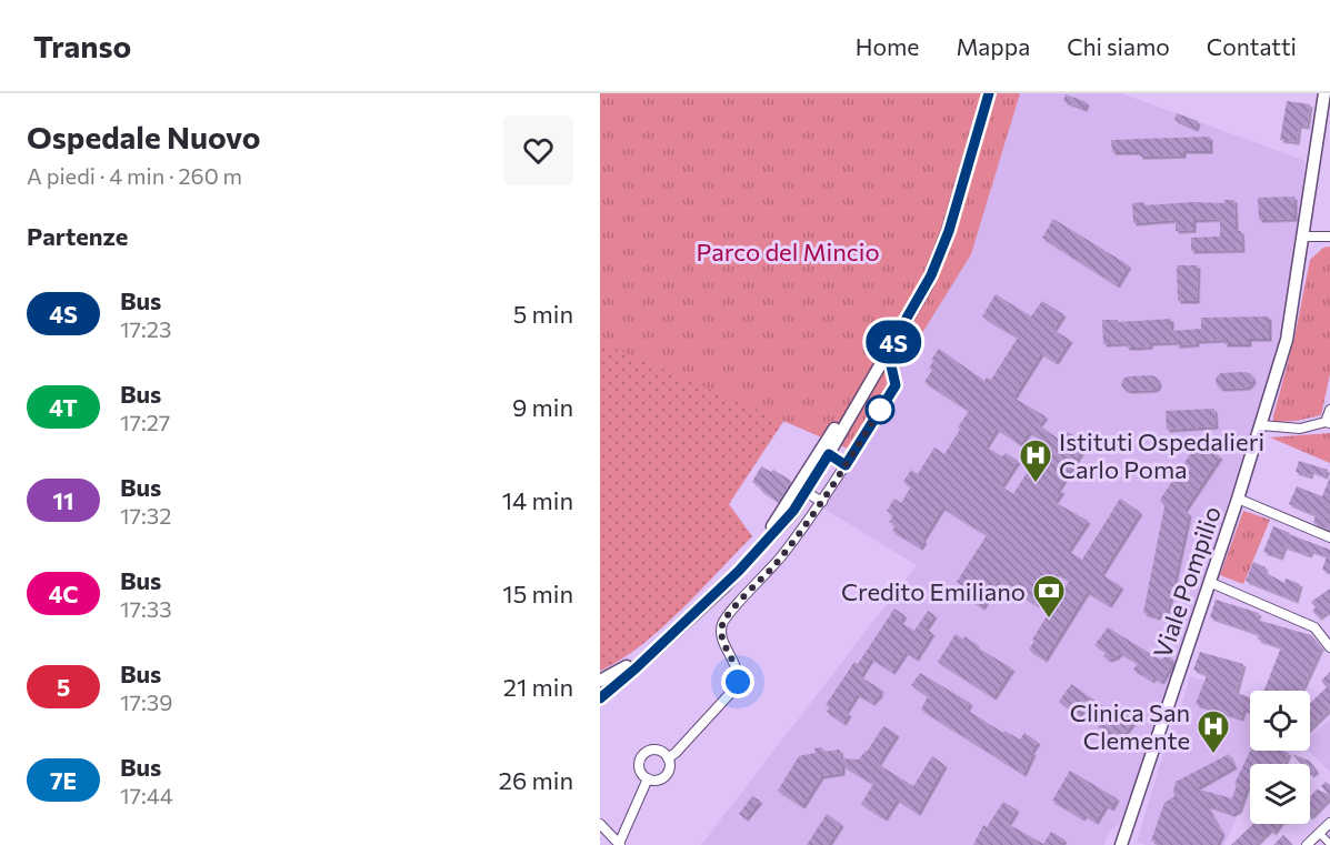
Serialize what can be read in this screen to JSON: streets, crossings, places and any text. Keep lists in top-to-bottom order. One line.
{"streets":{"street":["Viale Pompilio"]},"parks":["Parco del Mincio"],"places":{"hospital":["Istituti Ospedalieri Carlo Poma","Clinica San Clemente"],"bank":["Credito Emiliano"]},"lines":["bus line 4S"],"page":{"header":"Transo","nav":["Home","Mappa","Chi siamo","Contatti"],"heading":[["Ospedale Nuovo","A piedi · 4 min · 260 m"],"Partenze"],"on_map":"4S","list":[{"mark":"4S","name":"Bus","note":"17:23","value":"5 min"},{"mark":"4T","name":"Bus","note":"17:27","value":"9 min"},{"mark":"11","name":"Bus","note":"17:32","value":"14 min"},{"mark":"4C","name":"Bus","note":"17:33","value":"15 min"},{"mark":"5","name":"Bus","note":"17:39","value":"21 min"},{"mark":"7E","name":"Bus","note":"17:44","value":"26 min"}]}}
